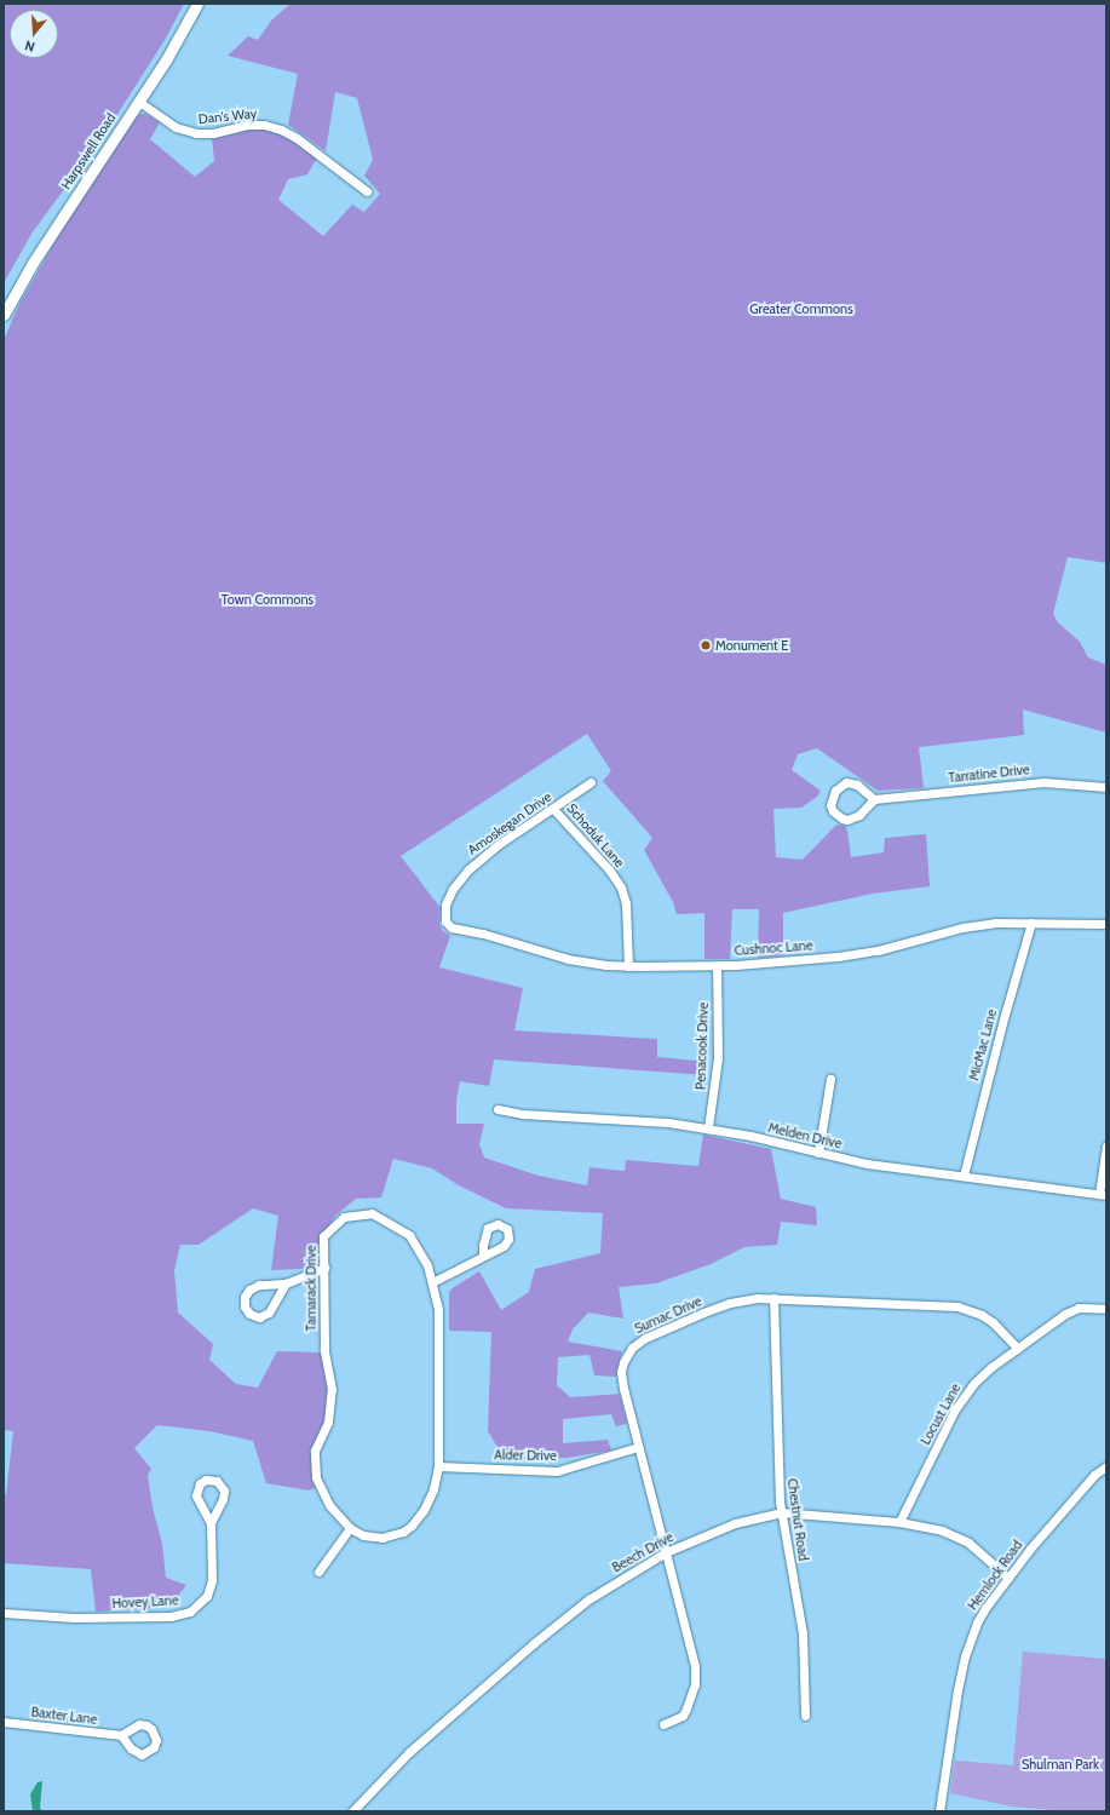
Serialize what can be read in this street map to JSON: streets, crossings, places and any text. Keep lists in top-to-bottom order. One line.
{"streets":{"main road":["Harpswell Road"],"street":["Dan's Way","Tarratine Drive","Amoskegan Drive","Schoduk Lane","Cushnoc Lane","MicMac Lane","Penacook Drive","Melden Drive","Tamarack Drive","Sumac Drive","Locust Lane","Alder Drive","Chestnut Road","Beech Drive","Hemlock Road","Hovey Lane","Baxter Lane"]},"crossings":[["Dan's Way","Harpswell Road"],["Amoskegan Drive","Schoduk Lane"],["Amoskegan Drive","Cushnoc Lane"],["Schoduk Lane","Cushnoc Lane"],["Cushnoc Lane","MicMac Lane"],["Cushnoc Lane","Penacook Drive"],["MicMac Lane","Melden Drive"],["Penacook Drive","Melden Drive"],["Tamarack Drive","Alder Drive"],["Sumac Drive","Locust Lane"],["Sumac Drive","Alder Drive"],["Sumac Drive","Chestnut Road"],["Sumac Drive","Beech Drive"],["Locust Lane","Beech Drive"],["Chestnut Road","Beech Drive"],["Beech Drive","Hemlock Road"]],"parks":["Greater Commons","Town Commons","Shulman Park"],"places":["Monument E"],"north":"bottom"}
